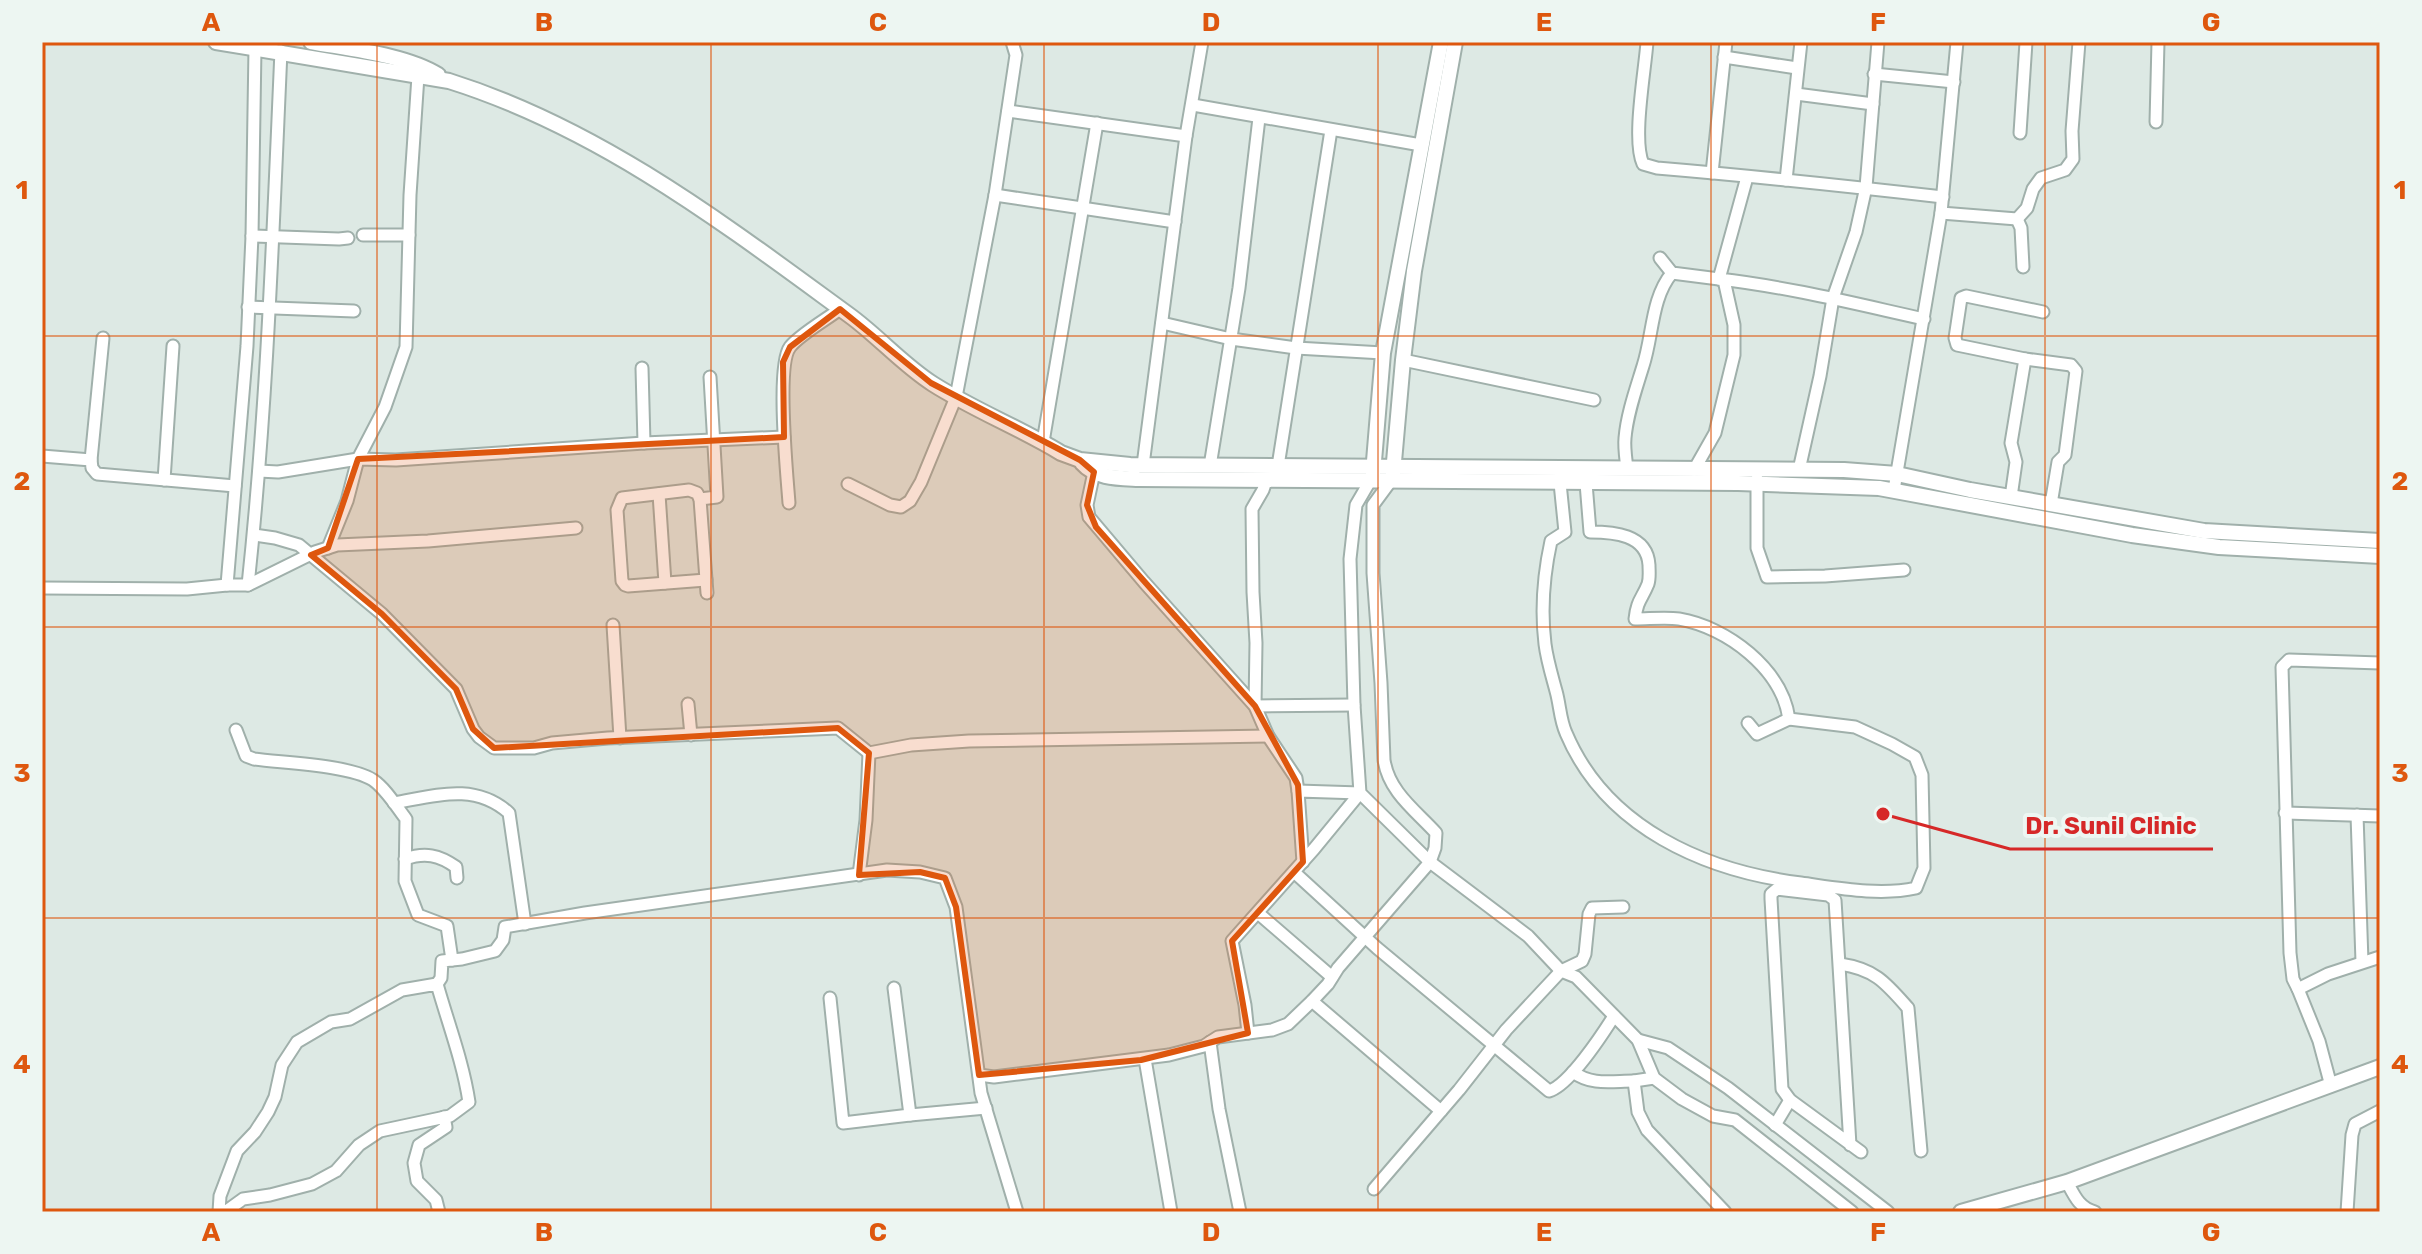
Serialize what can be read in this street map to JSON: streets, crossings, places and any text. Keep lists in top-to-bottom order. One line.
{"places":["Dr. Sunil Clinic"],"grid":{"columns":["A","B","C","D","E","F","G"],"rows":["1","2","3","4"]}}
